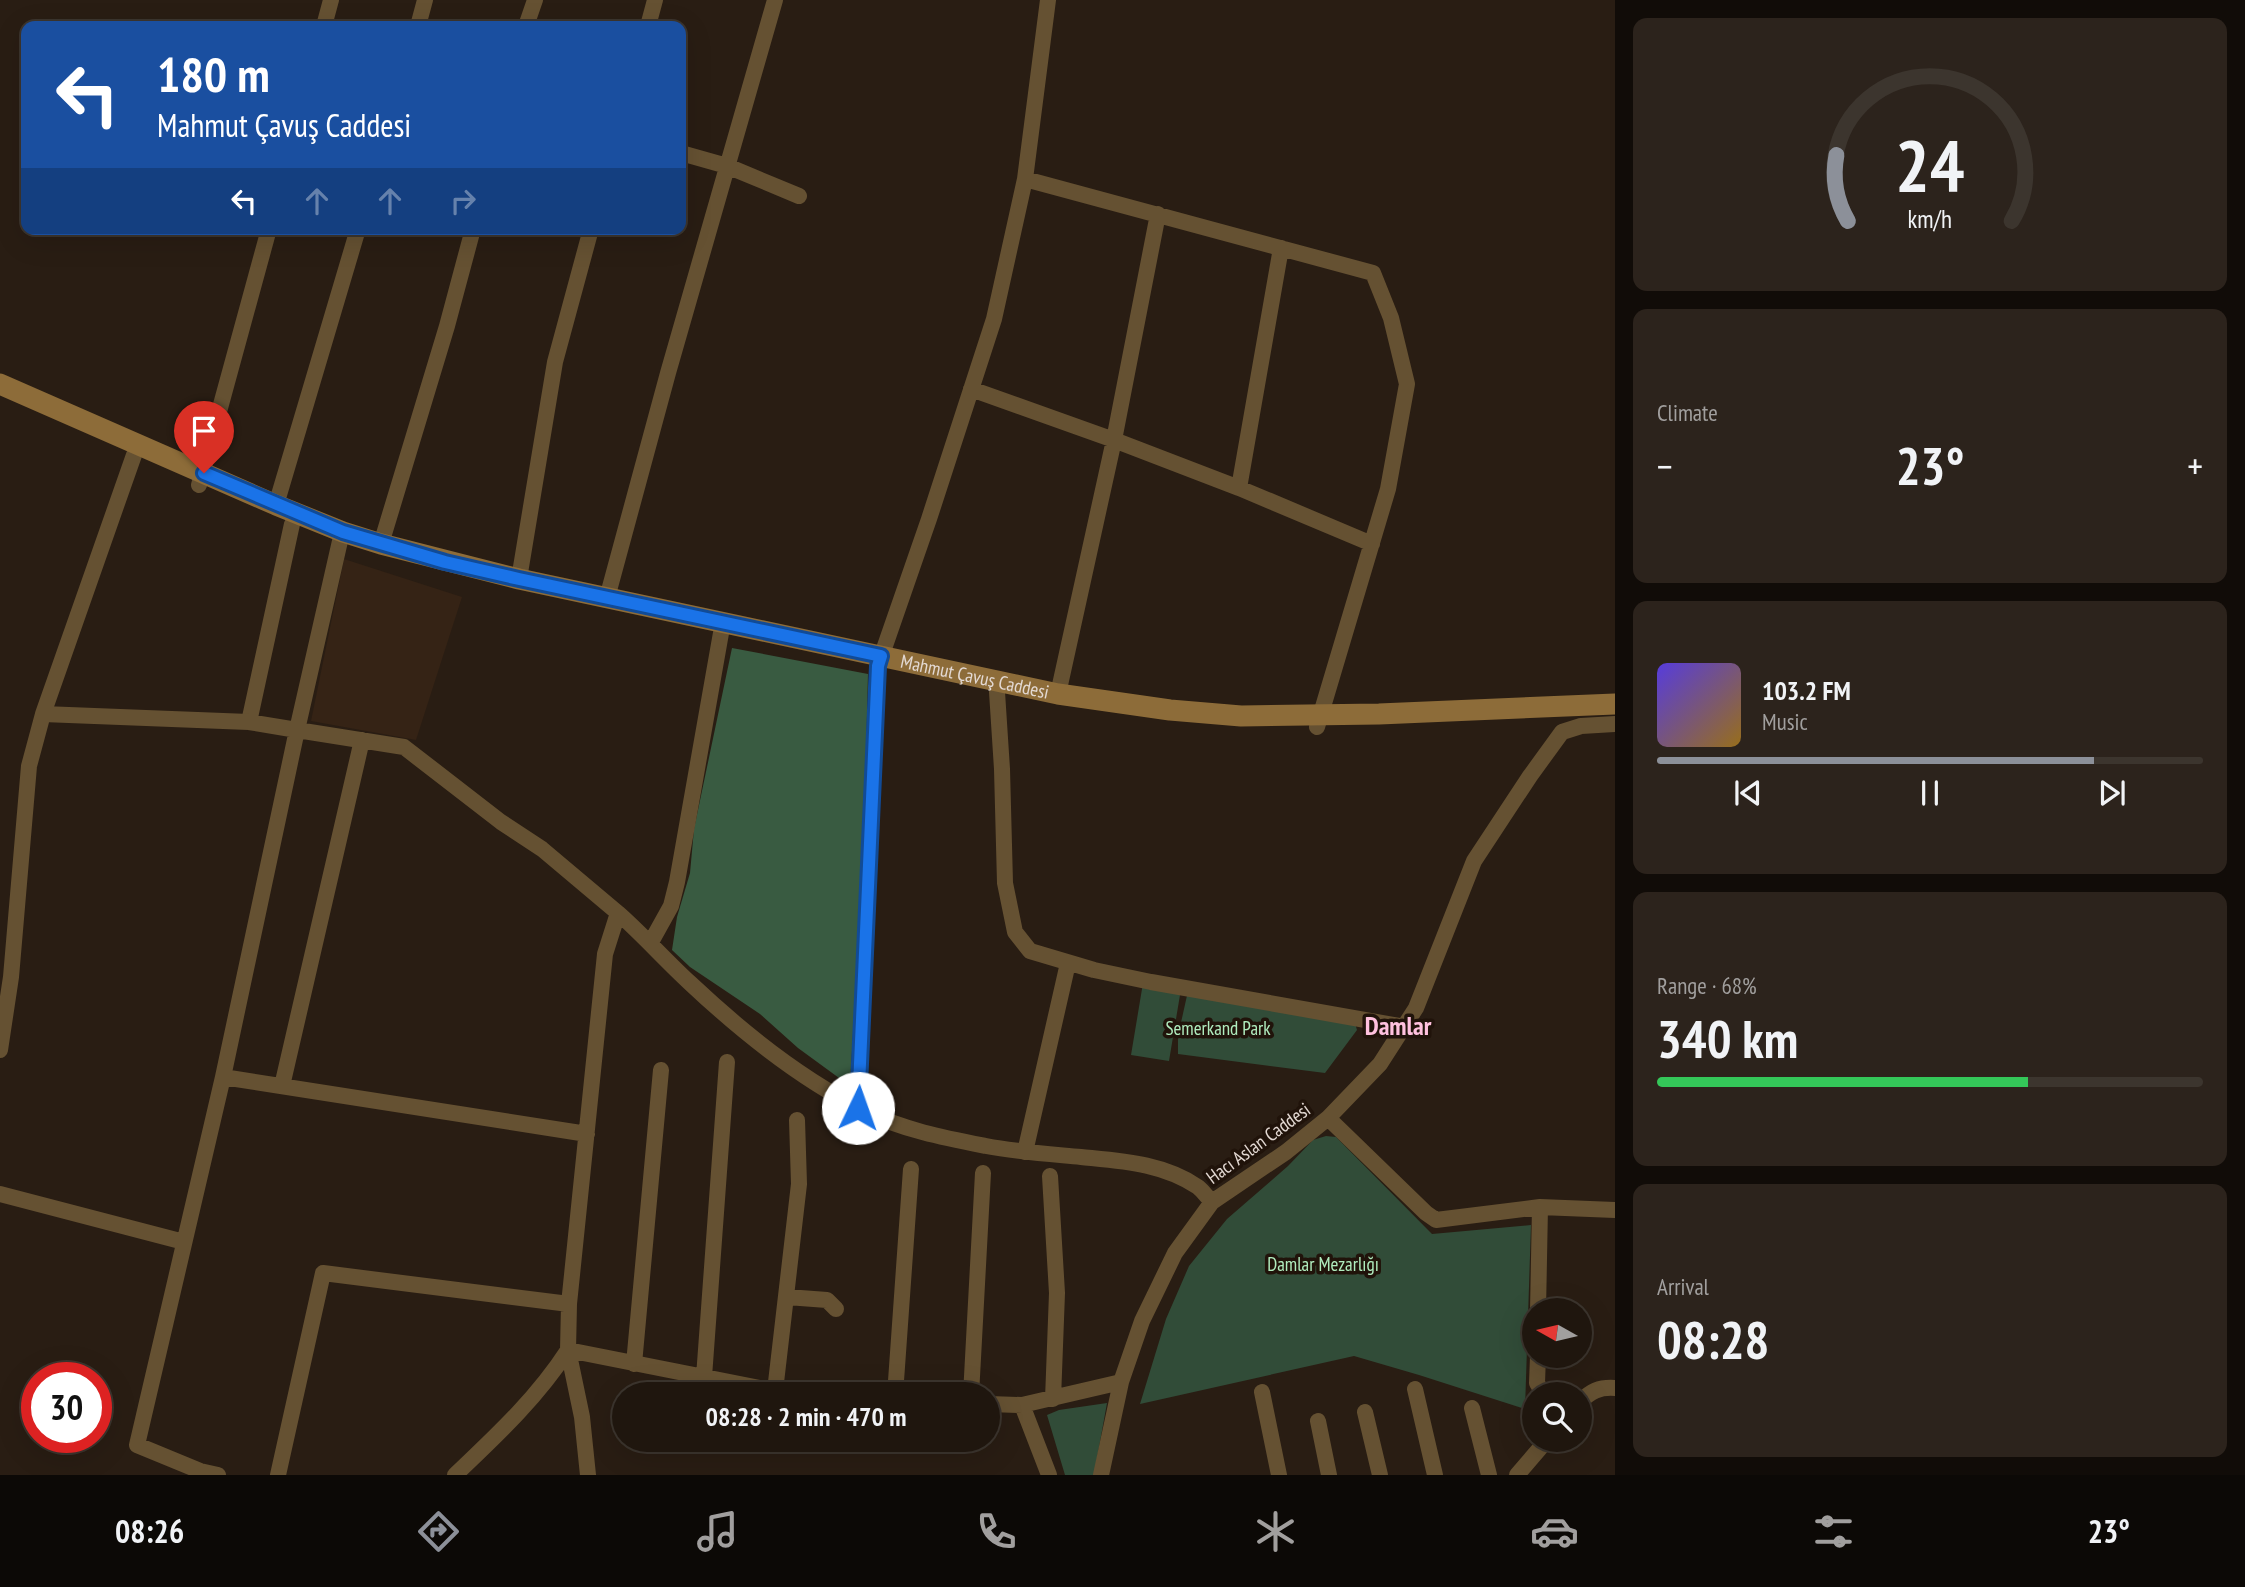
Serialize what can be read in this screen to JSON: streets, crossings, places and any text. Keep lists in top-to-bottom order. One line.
{"streets":{"main road":["Mahmut Çavuş Caddesi"],"street":["Hacı Aslan Caddesi"]},"districts":["Damlar"],"parks":["Semerkand Park","Damlar Mezarlığı"],"north":"left","page":{"turn":["180 m","Mahmut Çavuş Caddesi"],"tile":["Climate",["Range · 68%","340 km"],["Arrival","08:28"]],"heat":["−","23°","+"],"song":["103.2 FM","Music"],"limit":"30","trip":"08:28 · 2 min · 470 m","tabs":["08:26","23°"],"gauge":["24","km/h"]}}
